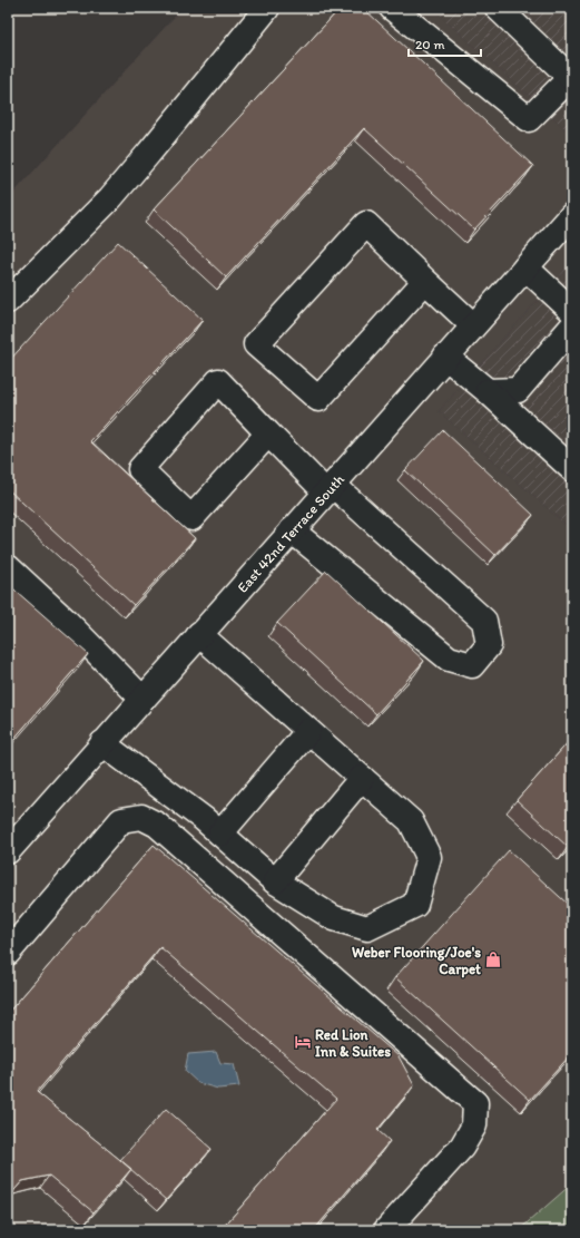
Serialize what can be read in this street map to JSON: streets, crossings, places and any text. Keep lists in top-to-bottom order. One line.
{"streets":{"street":["East 42nd Terrace South"]},"places":{"shop":["Weber Flooring/Joe's Carpet"],"hotel":["Red Lion Inn & Suites"]},"scale_bar":"20 m"}
